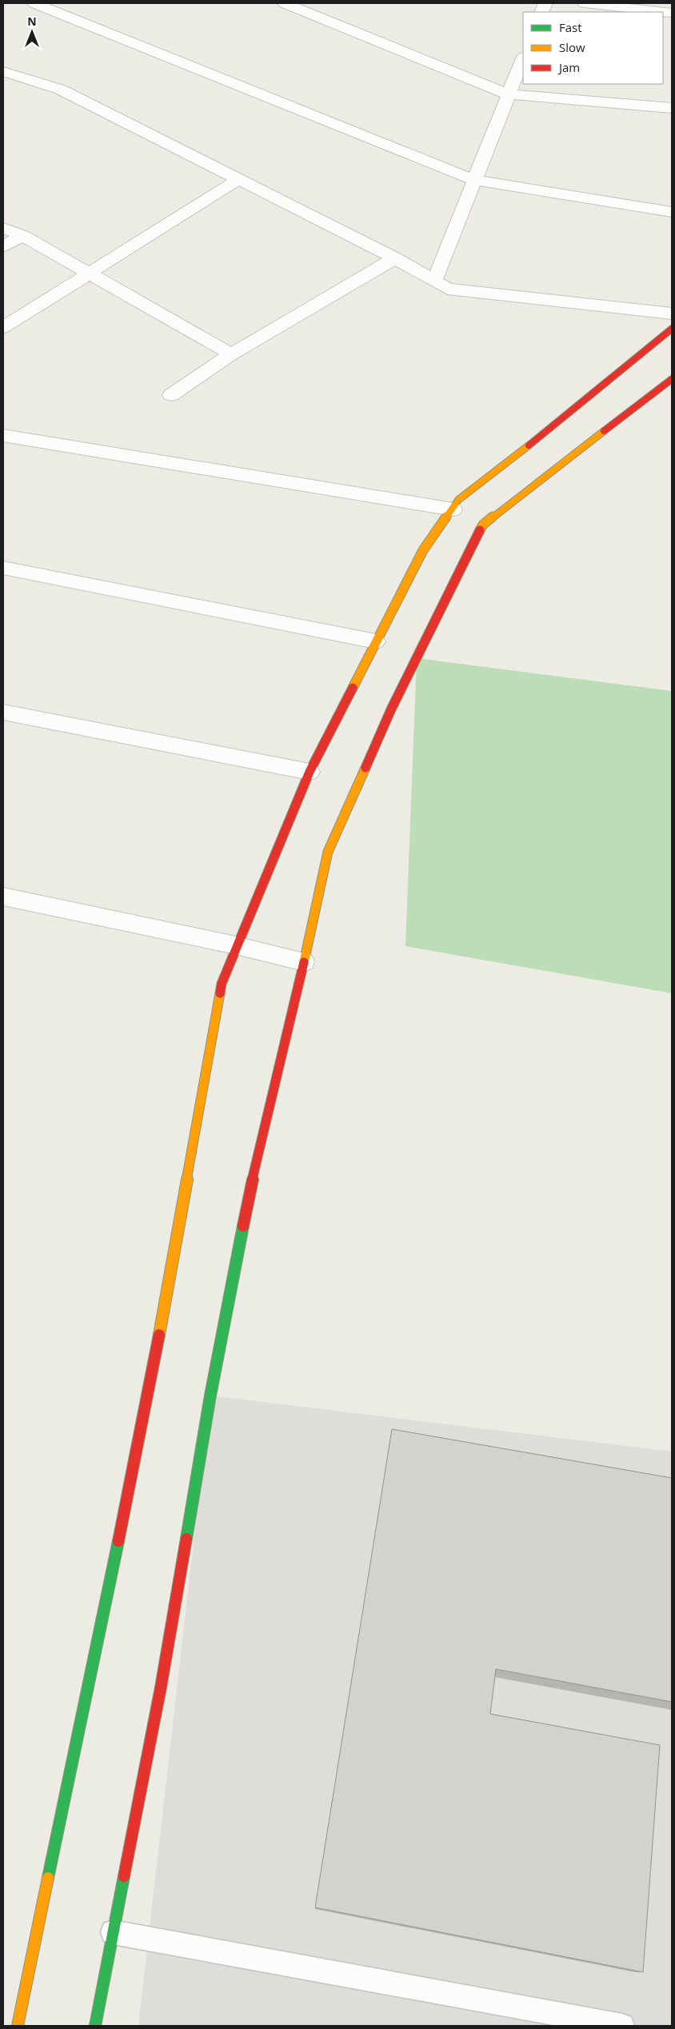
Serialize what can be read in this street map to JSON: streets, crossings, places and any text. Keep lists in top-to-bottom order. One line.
{"legend":["Fast","Slow","Jam"],"north":"top"}
